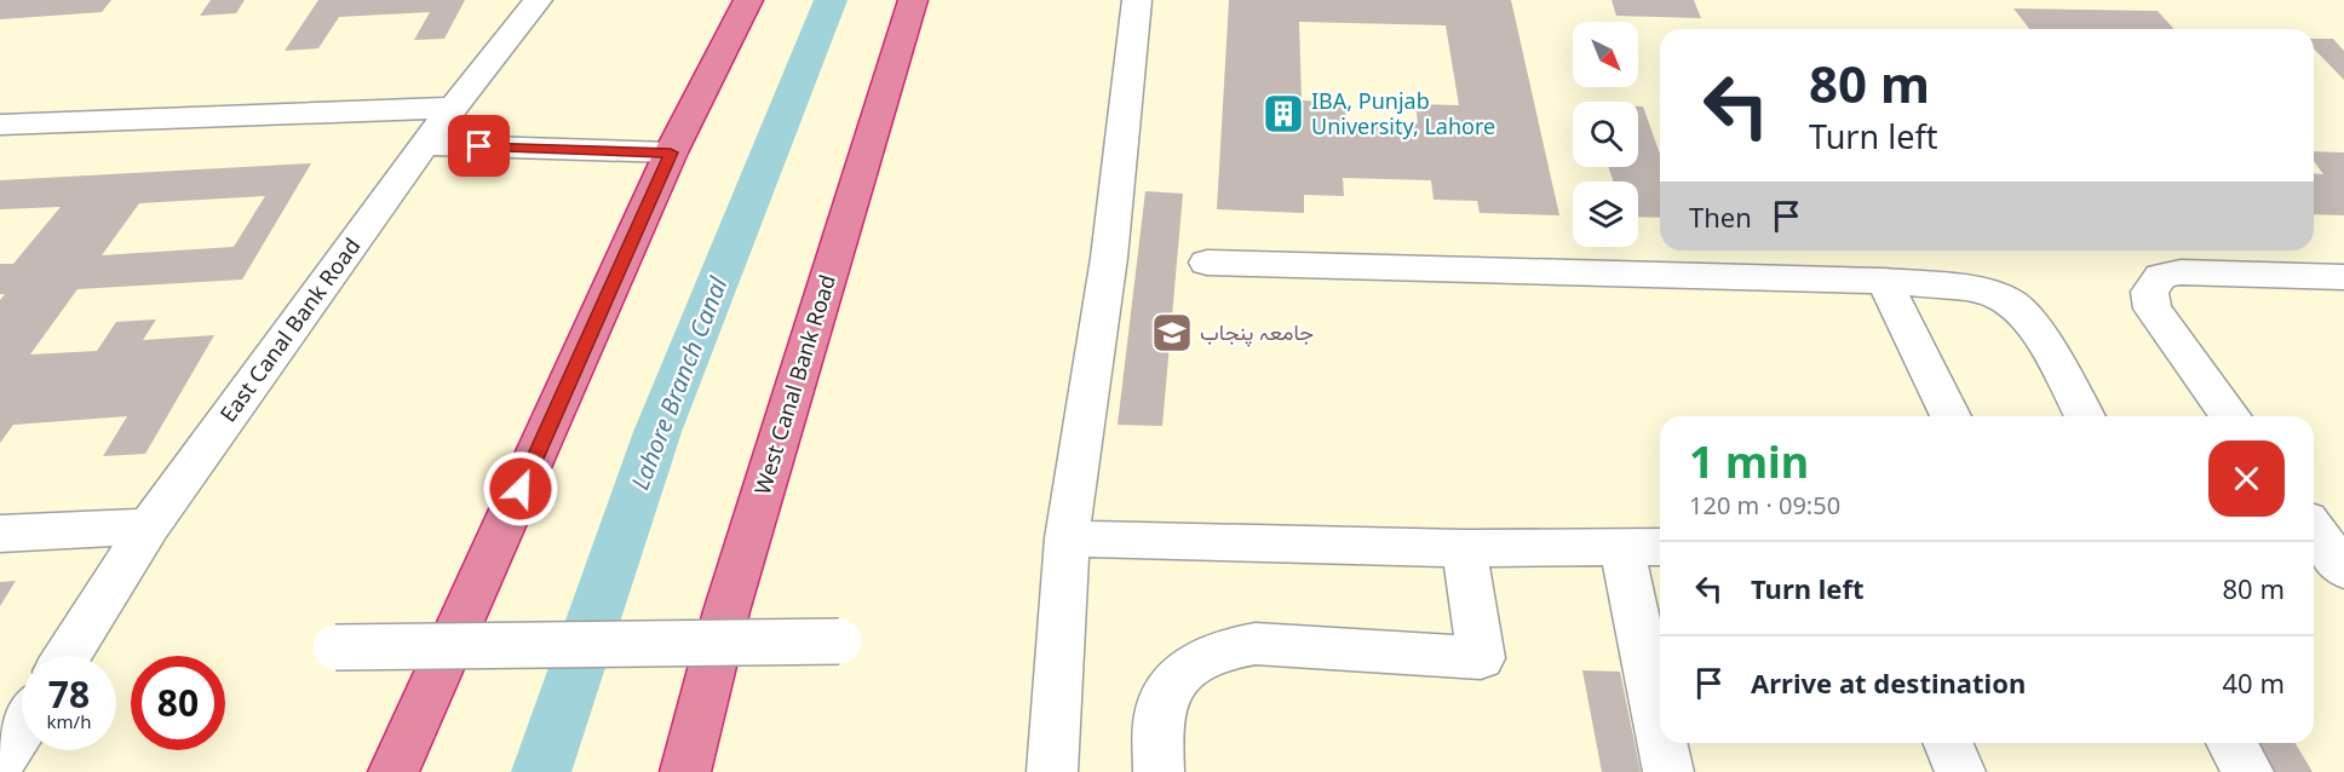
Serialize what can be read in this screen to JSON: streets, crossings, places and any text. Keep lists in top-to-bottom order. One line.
{"streets":{"highway":["West Canal Bank Road"],"street":["East Canal Bank Road"]},"water":["Lahore Branch Canal"],"places":{"building":["IBA, Punjab University, Lahore"],"school or university":["جامعہ پنجاب"]},"north":"bottom right","page":{"turn":["80 m","Turn left"],"then":"Then","heading":["1 min","120 m · 09:50"],"list":[{"name":"Turn left","value":"80 m"},{"name":"Arrive at destination","value":"40 m"}],"speed":"78 km/h","limit":"80"}}
